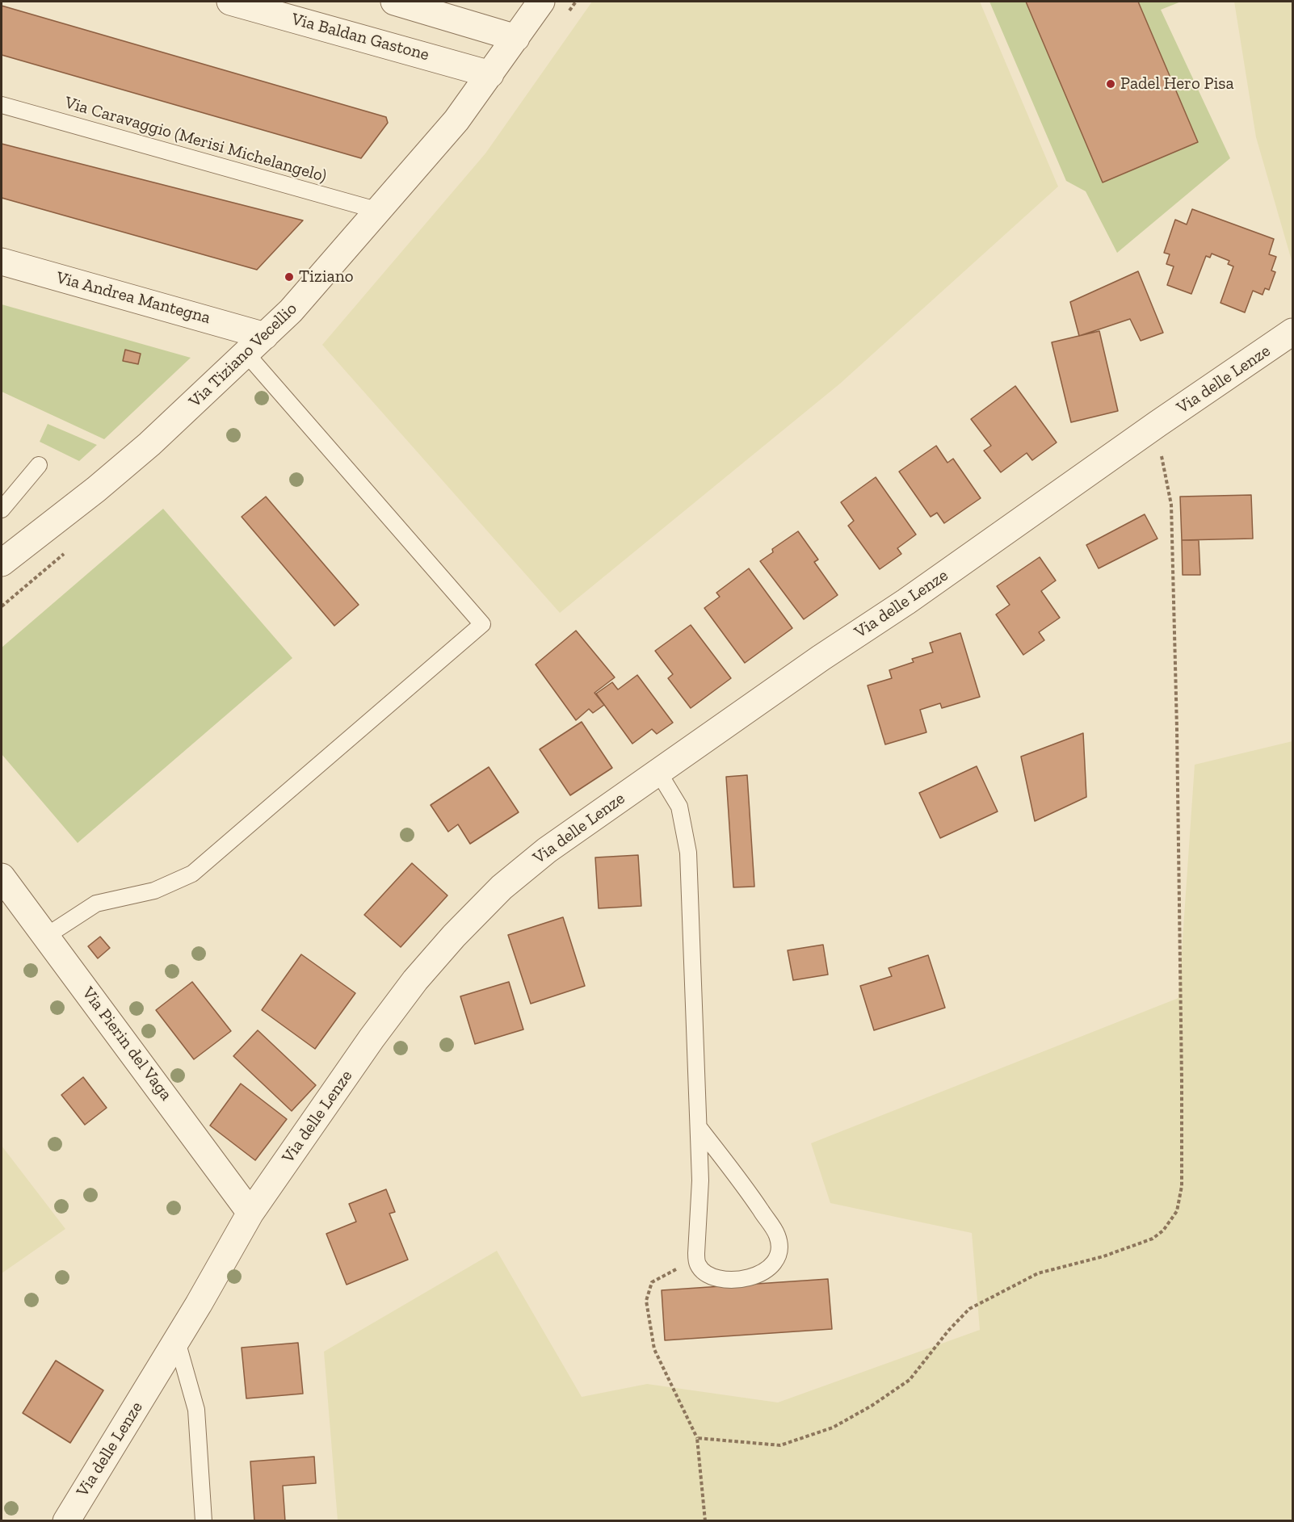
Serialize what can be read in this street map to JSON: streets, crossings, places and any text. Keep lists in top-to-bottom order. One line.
{"streets":{"street":["Via Baldan Gastone","Via Andrea Mantegna","Via Tiziano Vecellio","Via delle Lenze","Via Pierin del Vaga"],"lane":["Via Caravaggio (Merisi Michelangelo)"]},"crossings":[["Via Baldan Gastone","Via Tiziano Vecellio"],["Via Caravaggio (Merisi Michelangelo)","Via Tiziano Vecellio"],["Via Andrea Mantegna","Via Tiziano Vecellio"],["Via delle Lenze","Via Pierin del Vaga"]],"places":["Padel Hero Pisa","Tiziano"]}
